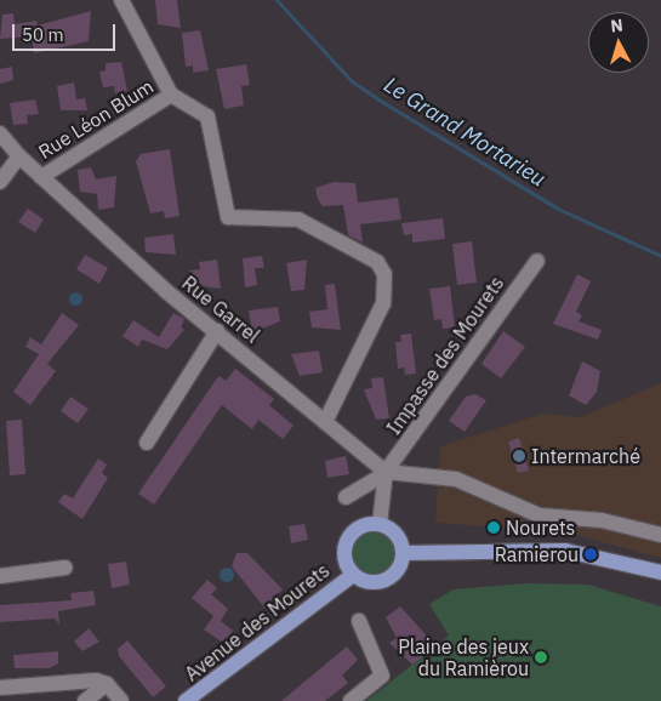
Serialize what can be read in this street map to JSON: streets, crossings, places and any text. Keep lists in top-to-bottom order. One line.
{"streets":{"main road":["Avenue des Mourets"],"street":["Rue Léon Blum","Rue Garrel","Impasse des Mourets"]},"crossings":[["Rue Léon Blum","Rue Garrel"],["Rue Garrel","Impasse des Mourets"]],"water":["Le Grand Mortarieu"],"places":["Intermarché","Nourets","Ramierou","Plaine des jeux du Ramièrou"],"scale_bar":"50 m","north":"top"}
